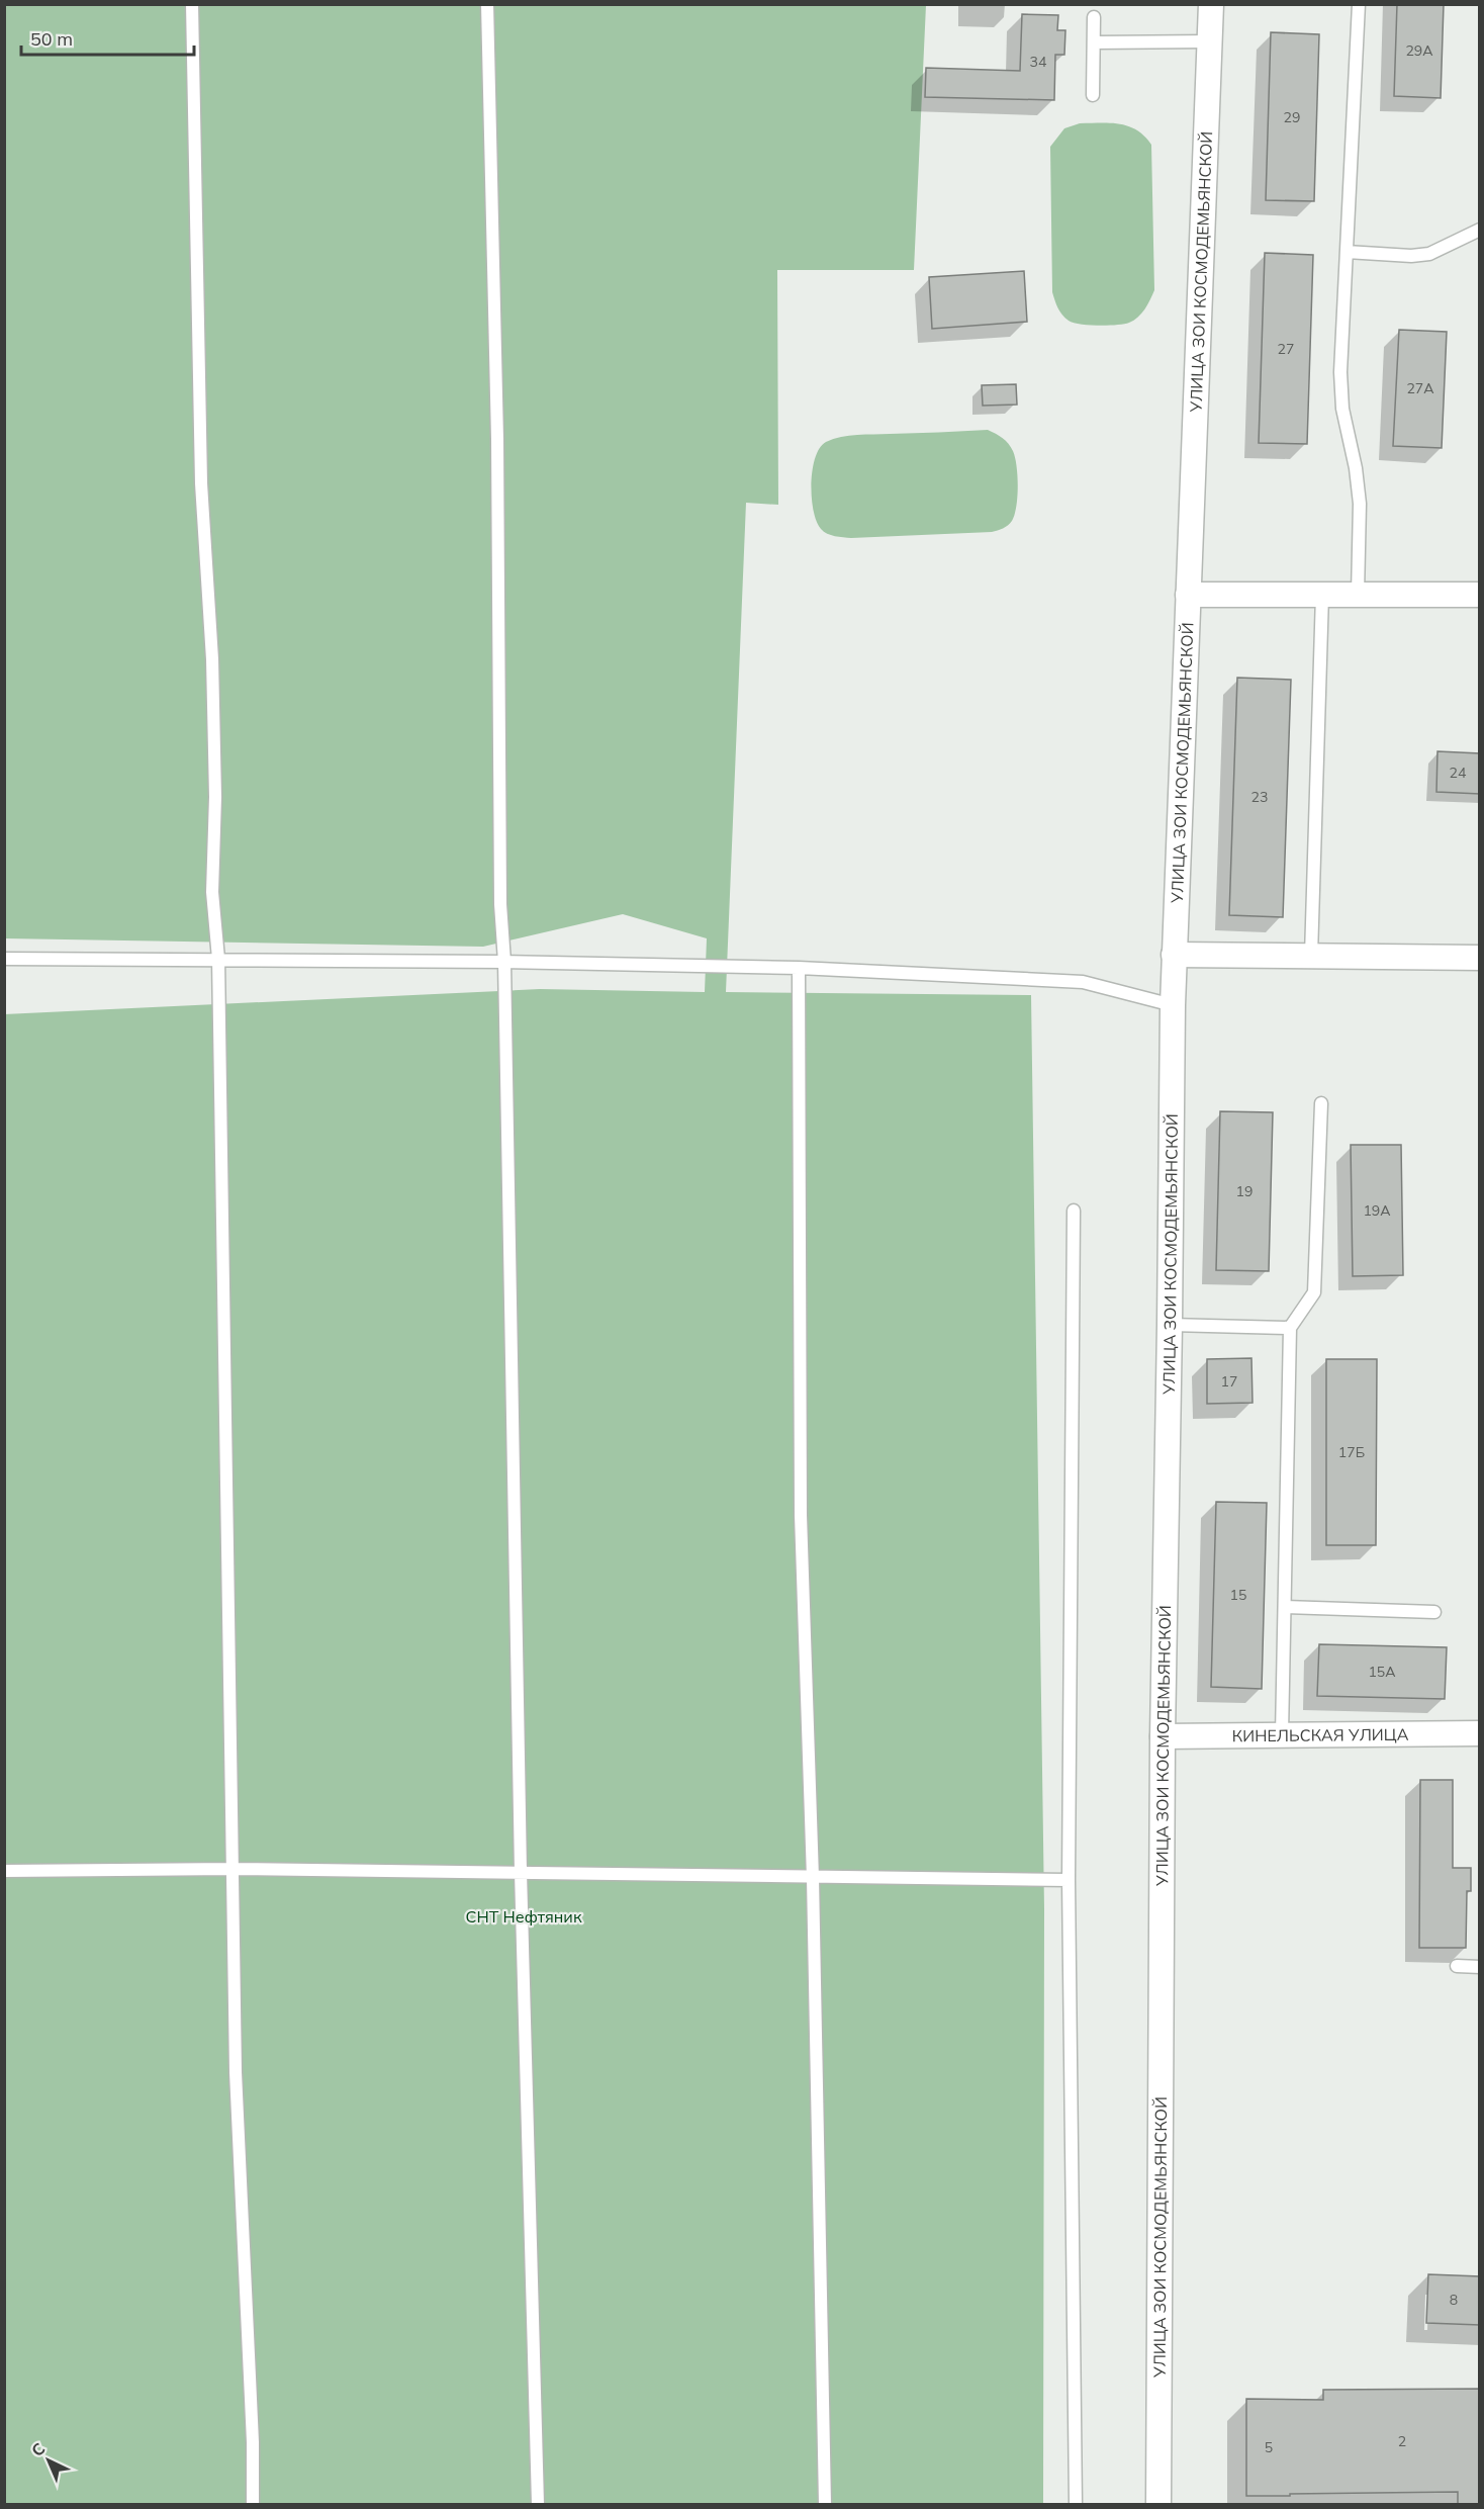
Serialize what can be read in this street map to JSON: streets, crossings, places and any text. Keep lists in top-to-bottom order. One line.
{"streets":{"street":["УЛИЦА ЗОИ КОСМОДЕМЬЯНСКОЙ","КИНЕЛЬСКАЯ УЛИЦА"]},"crossings":[["УЛИЦА ЗОИ КОСМОДЕМЬЯНСКОЙ","КИНЕЛЬСКАЯ УЛИЦА"]],"parks":["СНТ Нефтяник"],"house_numbers":["29А","34","29","27","27А","24","23","19","19А","17","17Б","15","15А","8","2","5"],"scale_bar":"50 m","north":"top left"}
